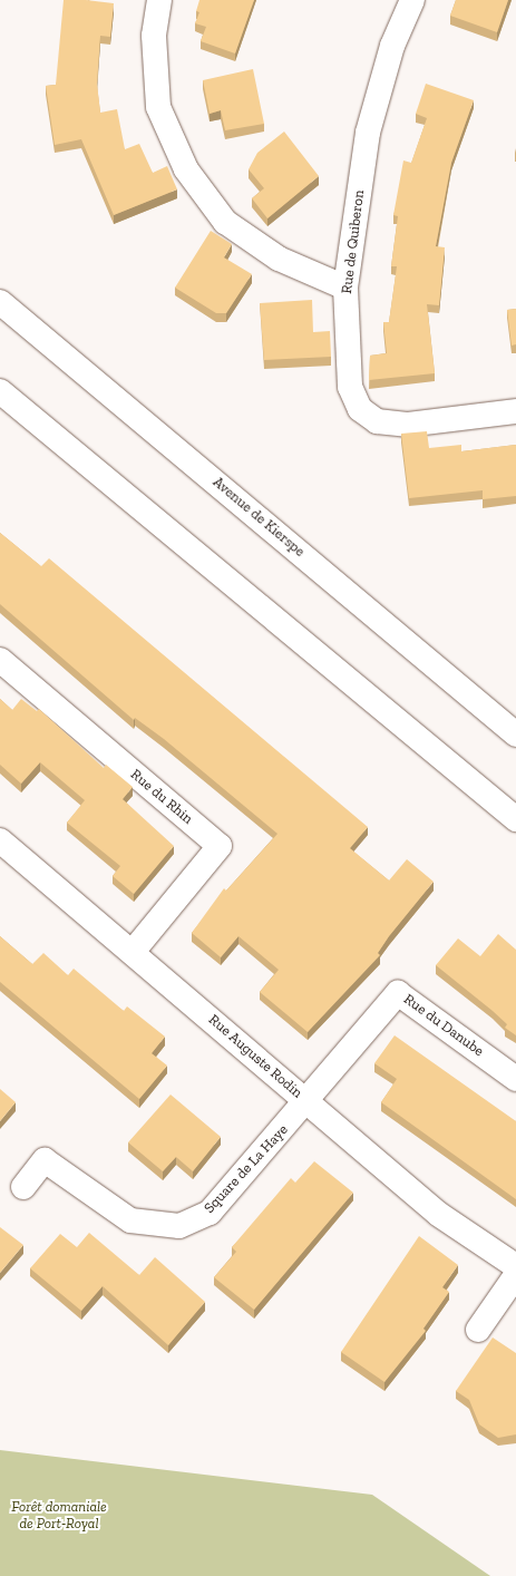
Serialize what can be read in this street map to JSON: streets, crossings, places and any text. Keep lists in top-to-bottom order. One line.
{"streets":{"street":["Rue de Quiberon","Avenue de Kierspe","Rue du Rhin","Rue du Danube","Rue Auguste Rodin","Square de La Haye"]},"crossings":[["Rue du Rhin","Rue Auguste Rodin"],["Rue du Danube","Rue Auguste Rodin"],["Rue du Danube","Square de La Haye"],["Rue Auguste Rodin","Square de La Haye"]],"parks":["Forêt domaniale de Port-Royal"]}
